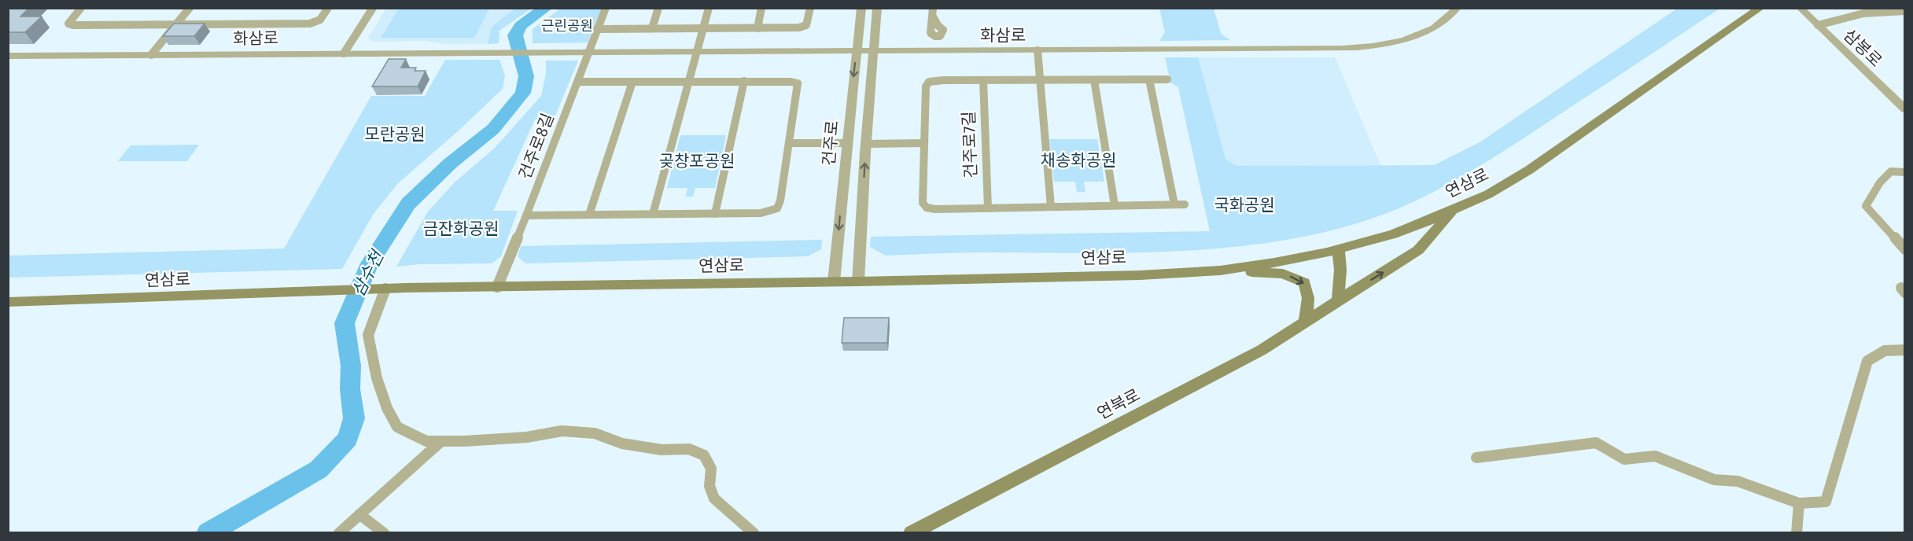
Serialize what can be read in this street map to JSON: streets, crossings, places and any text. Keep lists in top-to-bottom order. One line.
{"streets":{"main road":["연삼로","연북로"],"street":["화삼로","삼봉로","건주로","건주로7길","건주로8길"]},"crossings":[["화삼로","건주로"],["화삼로","건주로8길"],["건주로","연삼로"],["건주로8길","연삼로"],["연삼로","연북로"]],"water":["삼수천"],"parks":["근린공원","모란공원","채송화공원","곶창포공원","국화공원","금잔화공원"]}
